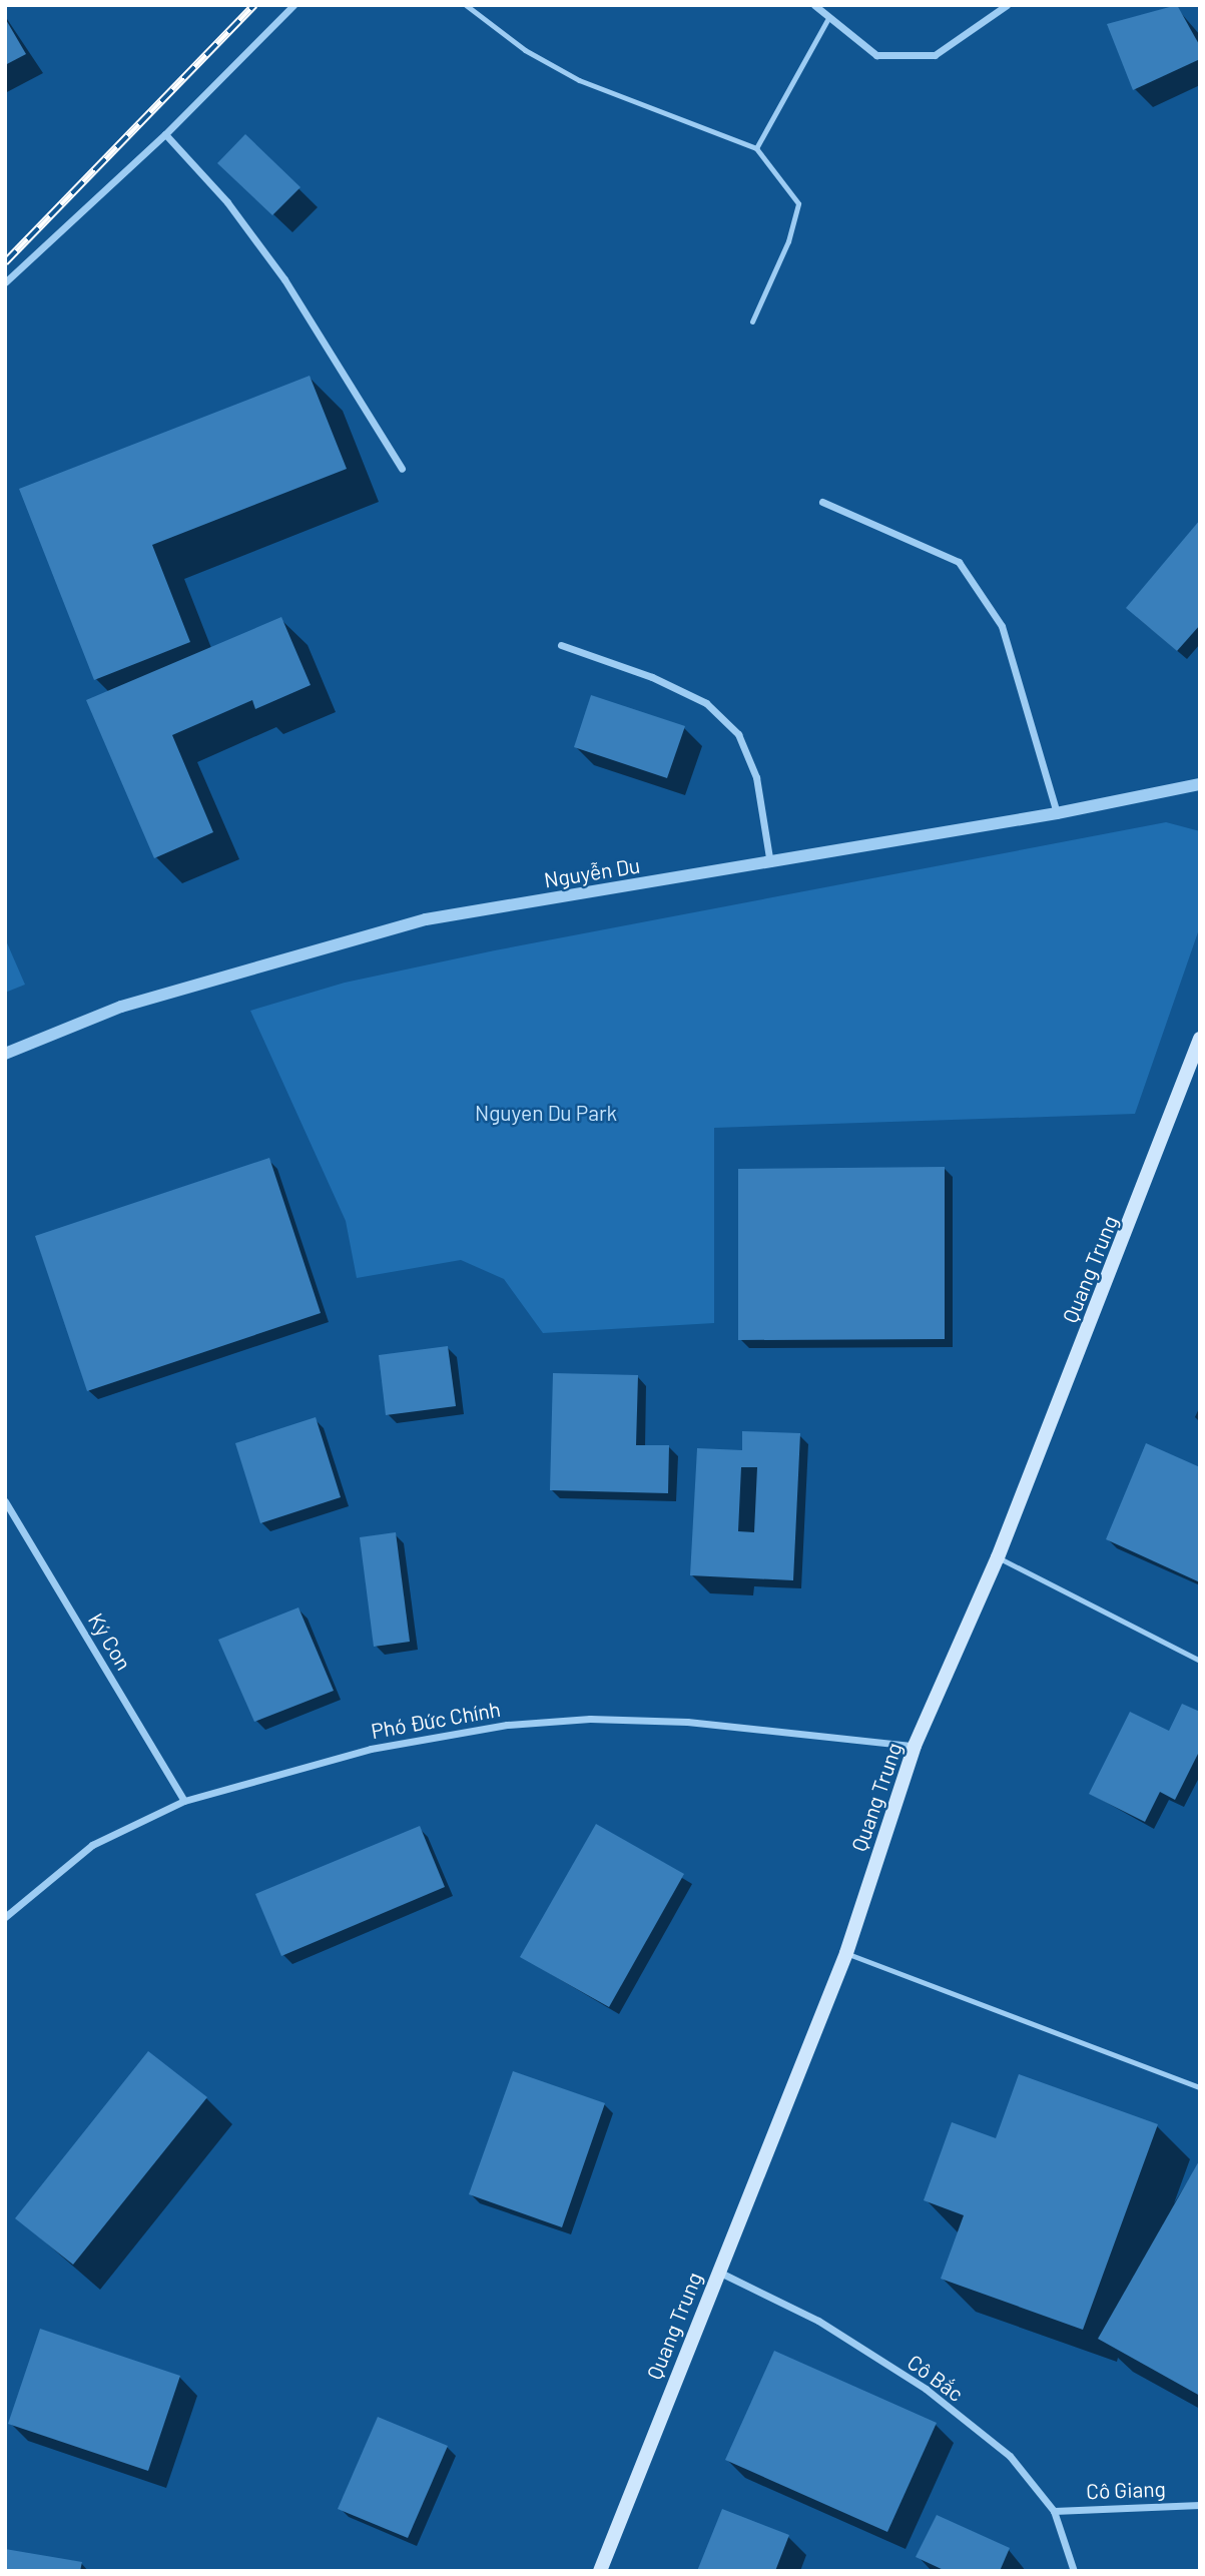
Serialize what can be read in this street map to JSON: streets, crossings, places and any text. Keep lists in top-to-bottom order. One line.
{"streets":{"main road":["Quang Trung"],"street":["Nguyễn Du","Ký Con","Phó Đức Chính","Cô Bắc","Cô Giang"]},"crossings":[["Quang Trung","Phó Đức Chính"],["Quang Trung","Cô Bắc"],["Ký Con","Phó Đức Chính"],["Cô Bắc","Cô Giang"]],"parks":["Nguyen Du Park"]}
